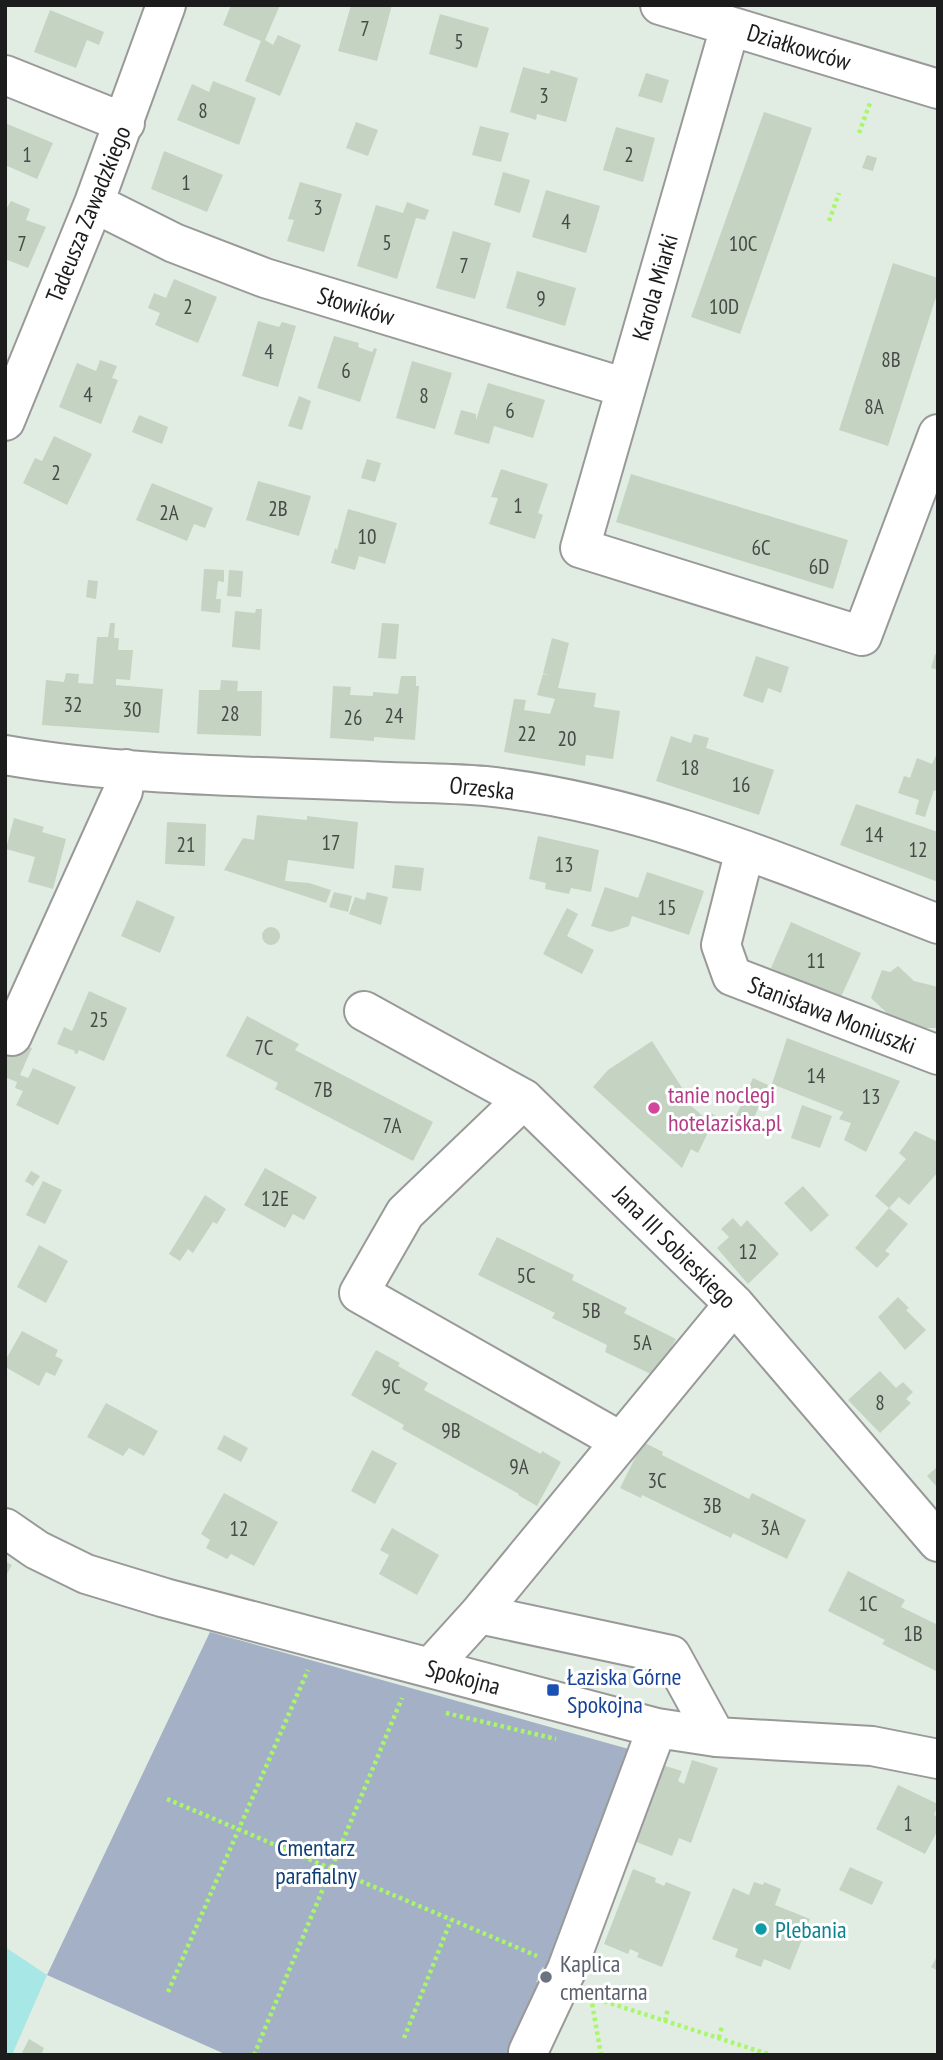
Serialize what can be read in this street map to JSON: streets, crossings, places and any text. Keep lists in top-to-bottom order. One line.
{"streets":{"street":["Działkowców","Tadeusza Zawadzkiego","Karola Miarki","Słowików","Orzeska","Stanisława Moniuszki","Jana III Sobieskiego","Spokojna"]},"crossings":[["Działkowców","Karola Miarki"],["Tadeusza Zawadzkiego","Słowików"],["Karola Miarki","Słowików"],["Orzeska","Stanisława Moniuszki"]],"parks":["Cmentarz parafialny"],"places":{"other":["tanie noclegi hotelaziska.pl","Plebania","Kaplica cmentarna"],"transit":["Łaziska Górne Spokojna"]},"house_numbers":["7","5","3","8","1","2","1","3","4","5","7","10C","7","9","2","10D","4","8B","6","4","8","8A","6","2","1","2B","2A","10","6C","6D","32","30","28","24","26","22","20","18","16","14","17","21","12","13","15","11","25","7C","14","7B","13","7A","12E","12","5C","5B","5A","9C","8","9B","9A","3C","3B","3A","12","1C","1B","1"]}
